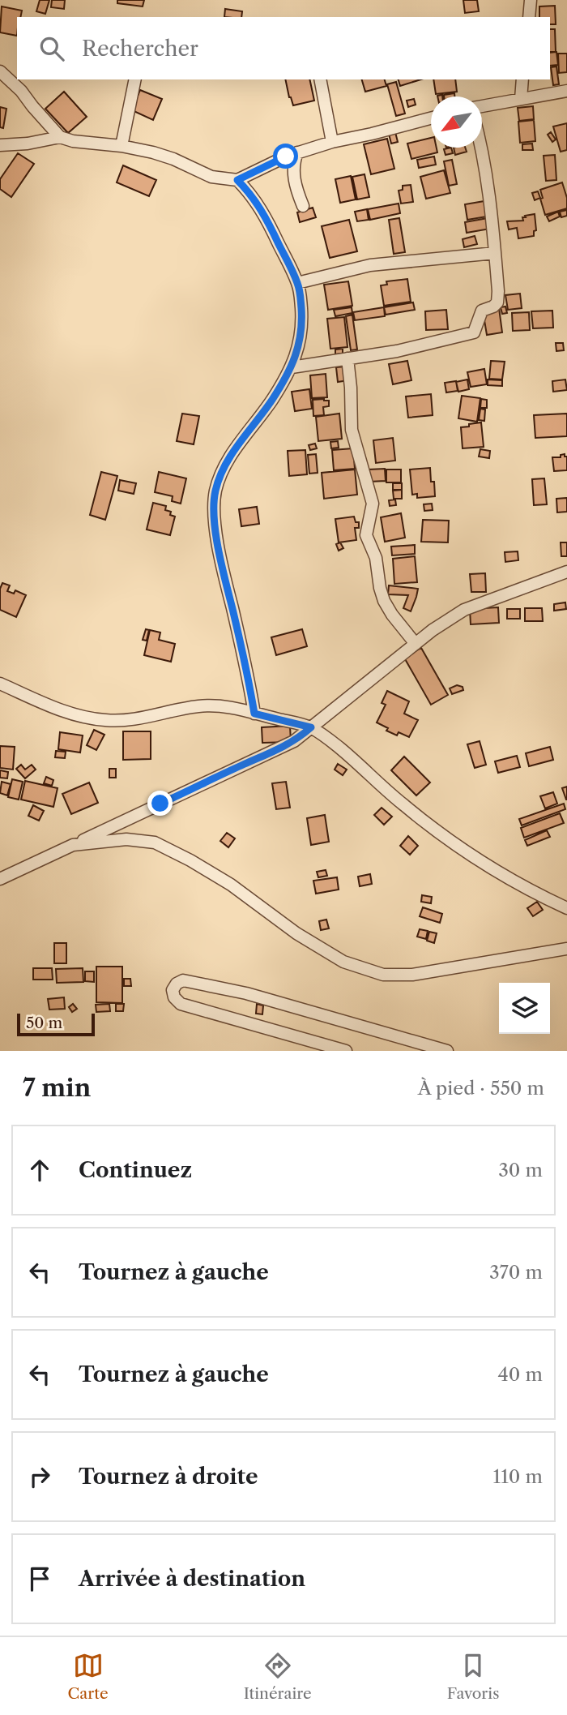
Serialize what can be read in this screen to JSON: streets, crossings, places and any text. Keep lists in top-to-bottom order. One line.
{"scale_bar":"50 m","north":"bottom left","page":{"search":"Rechercher","scale":"50 m","heading":["7 min","À pied · 550 m"],"list":[["Continuez","30 m"],["Tournez à gauche","370 m"],["Tournez à gauche","40 m"],["Tournez à droite","110 m"],"Arrivée à destination"],"nav":["Carte","Itinéraire","Favoris"]}}
